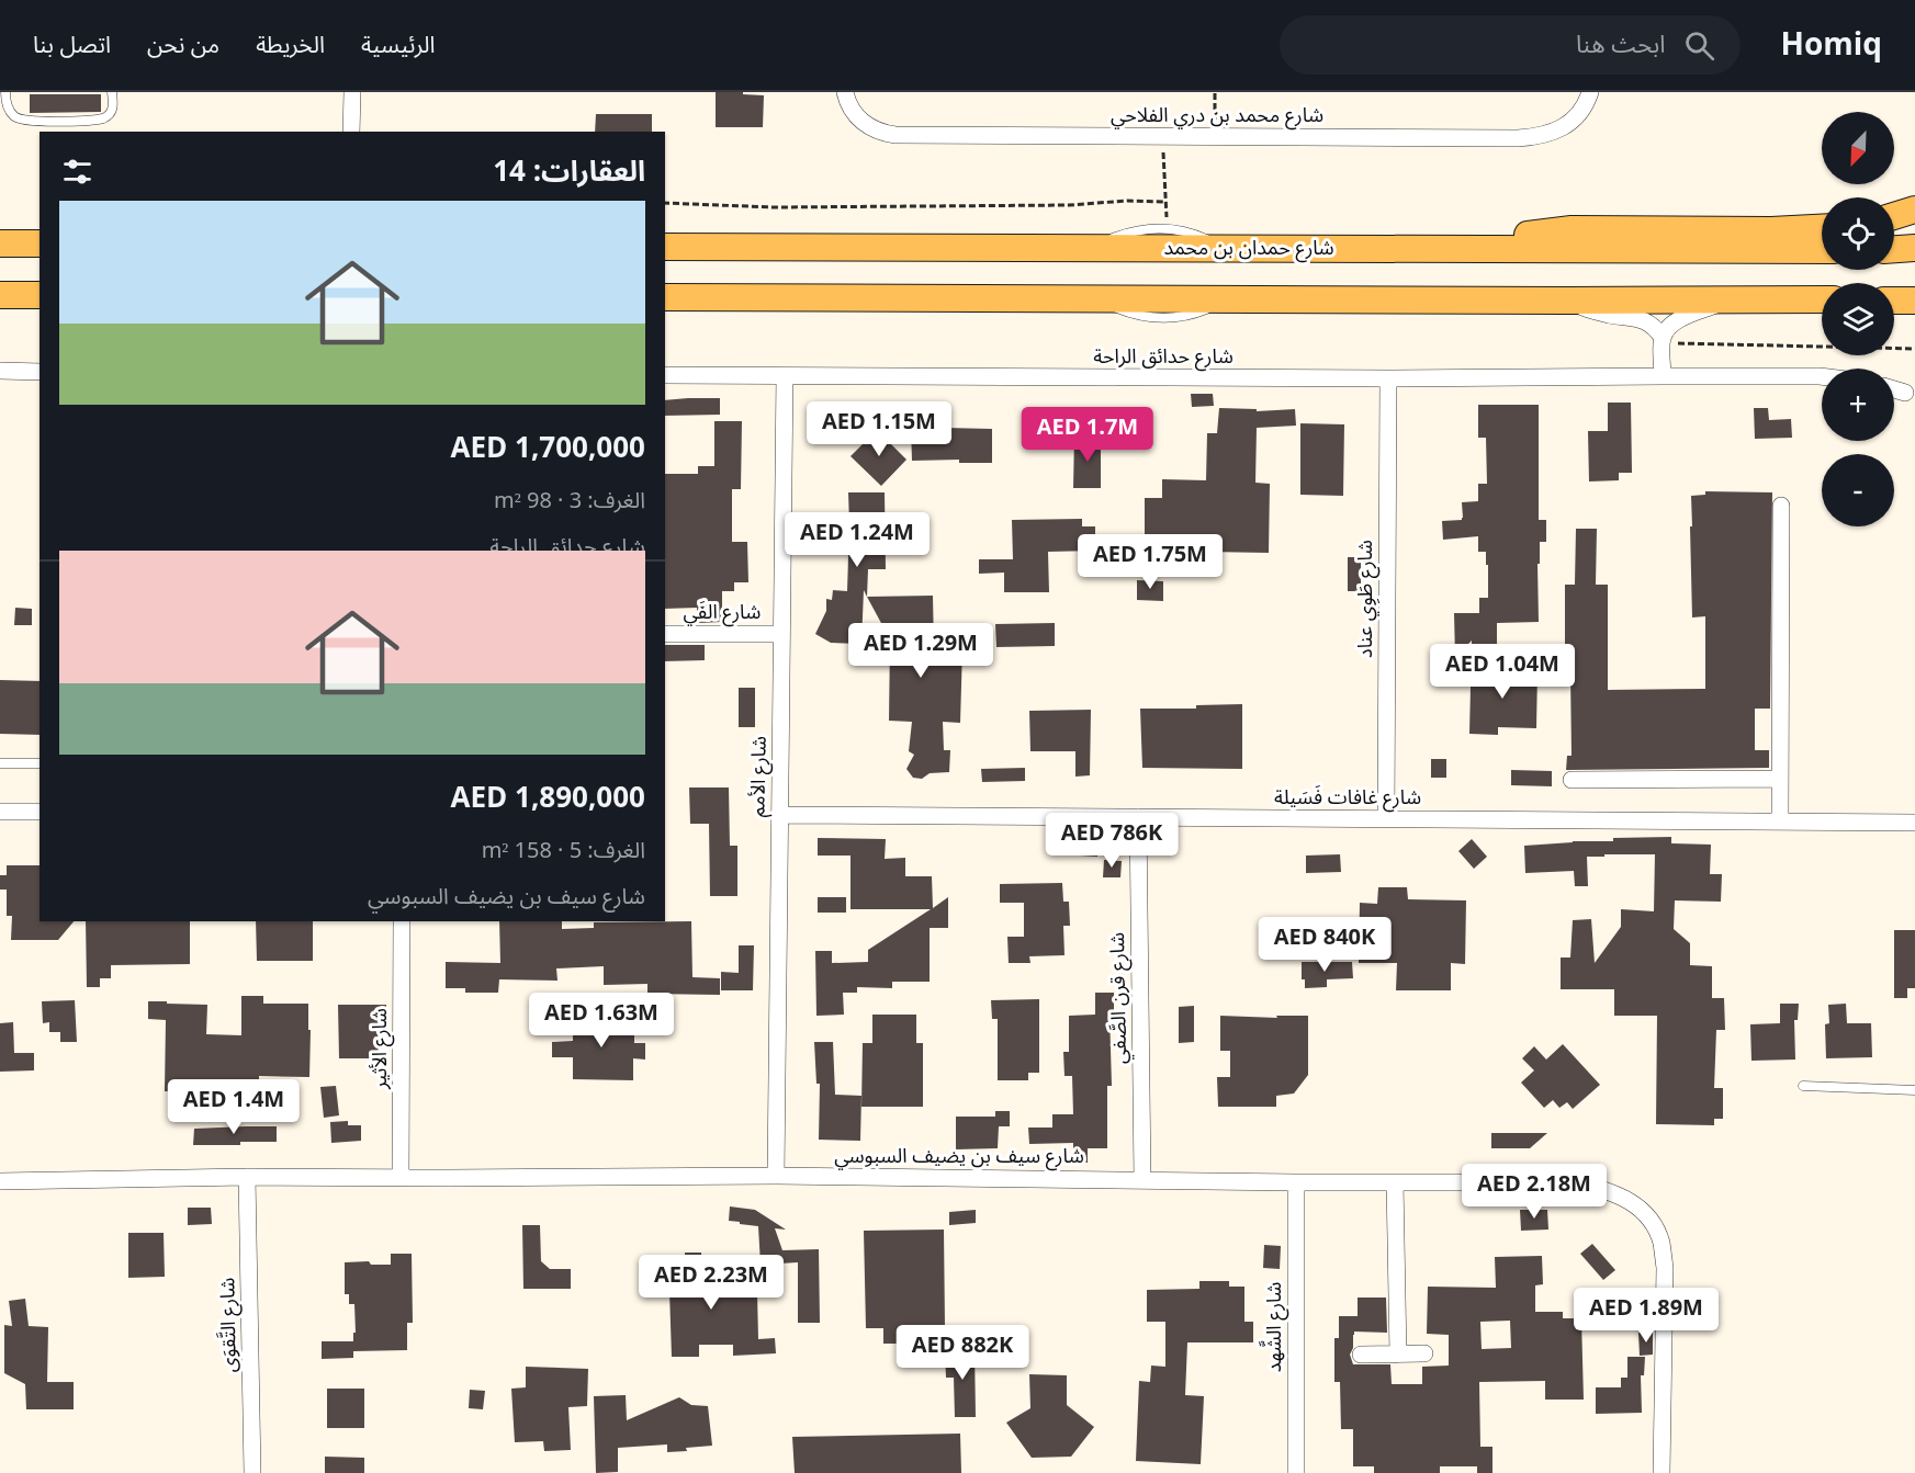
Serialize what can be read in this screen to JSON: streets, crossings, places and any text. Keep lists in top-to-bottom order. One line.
{"streets":{"main road":["شارع حمدان بن محمد"],"street":["شارع محمد بن دري الفلاحي","شارع حدائق الراحة","شارع طَوِي عناد","شارع الفَي","شارع الأمم","شارع غافات فَسَيلة","شارع قرن الصَّفي","شارع الأثير","شارع سيف بن يضيف السبوسي","شارع التَّقوَى","شارع الشَّهد"]},"crossings":[["شارع حدائق الراحة","شارع طَوِي عناد"],["شارع حدائق الراحة","شارع الأمم"],["شارع طَوِي عناد","شارع غافات فَسَيلة"],["شارع الفَي","شارع الأمم"],["شارع الأمم","شارع غافات فَسَيلة"],["شارع الأمم","شارع سيف بن يضيف السبوسي"],["شارع غافات فَسَيلة","شارع قرن الصَّفي"],["شارع قرن الصَّفي","شارع سيف بن يضيف السبوسي"],["شارع الأثير","شارع سيف بن يضيف السبوسي"],["شارع سيف بن يضيف السبوسي","شارع التَّقوَى"],["شارع سيف بن يضيف السبوسي","شارع الشَّهد"]],"north":"bottom left","page":{"header":"Homiq","search":"ابحث هنا","nav":["الرئيسية","الخريطة","من نحن","اتصل بنا"],"map_buttons":["+","−"],"heading":"العقارات: 14","list":[{"name":"AED 1,700,000","note":"الغرف: 3 · 98 m² · شارع حدائق الراحة"},{"name":"AED 1,890,000","note":"الغرف: 5 · 158 m² · شارع سيف بن يضيف السبوسي"}],"price":["AED 1.15M","AED 1.7M","AED 1.24M","AED 1.75M","AED 1.29M","AED 1.04M","AED 786K","AED 840K","AED 1.63M","AED 1.4M","AED 2.18M","AED 2.23M","AED 1.89M","AED 882K"]}}
